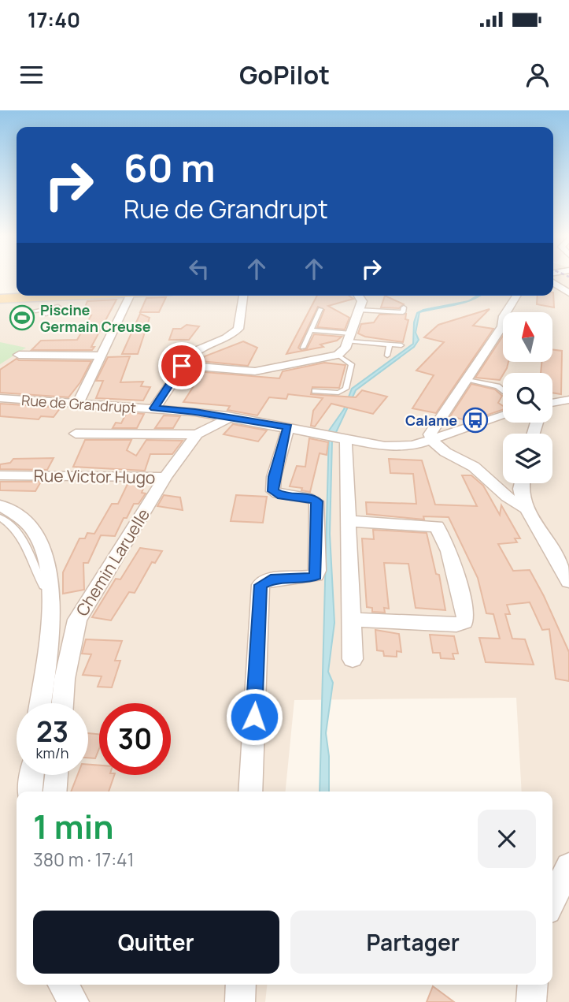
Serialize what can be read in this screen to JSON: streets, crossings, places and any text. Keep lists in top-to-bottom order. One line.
{"streets":{"street":["Rue de Grandrupt","Rue Victor Hugo","Chemin Laruelle"]},"crossings":[["Rue de Grandrupt","Rue Victor Hugo"],["Rue Victor Hugo","Chemin Laruelle"]],"places":{"sports":["Piscine Germain Creuse"],"bus stop":["Calame"]},"north":"top","page":{"status":"17:40","header":"GoPilot","turn":["60 m","Rue de Grandrupt"],"speed":"23 km/h","limit":"30","heading":["1 min","380 m · 17:41"],"buttons":["Quitter","Partager"]}}
